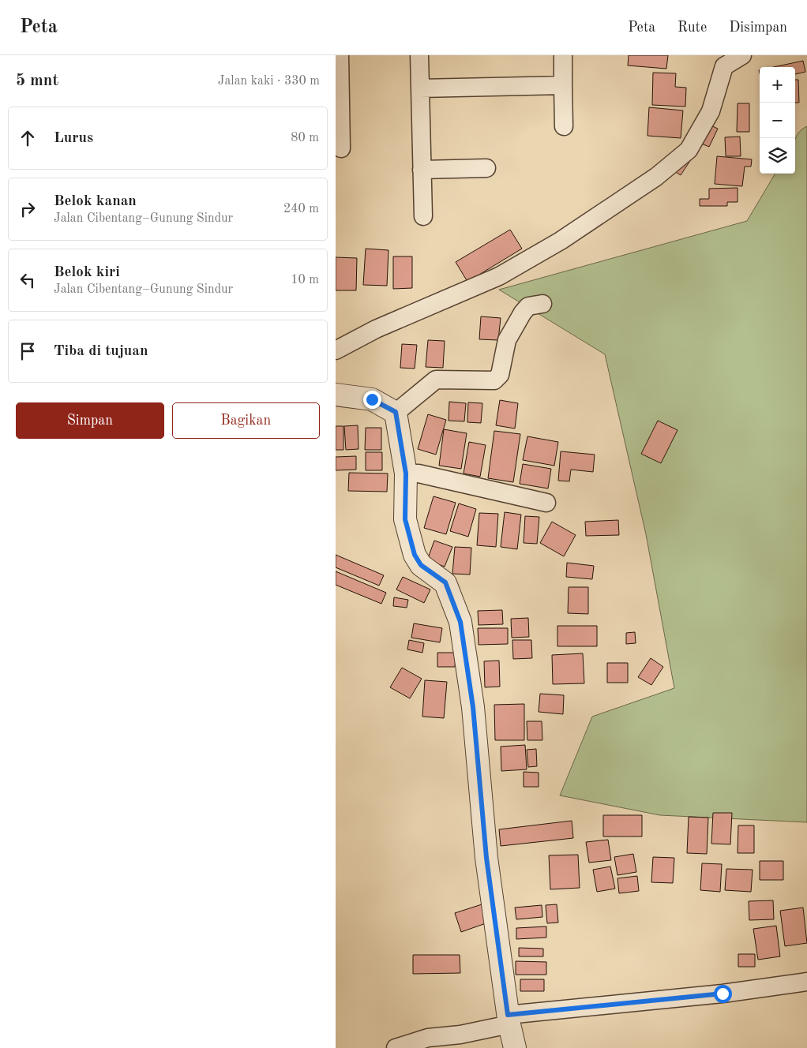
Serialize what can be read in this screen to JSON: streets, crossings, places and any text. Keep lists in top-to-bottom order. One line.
{"page":{"header":"Peta","nav":["Peta","Rute","Disimpan"],"heading":["5 mnt","Jalan kaki · 330 m"],"map_buttons":["+","−"],"list":[["Lurus","80 m"],["Belok kanan","Jalan Cibentang–Gunung Sindur","240 m"],["Belok kiri","Jalan Cibentang–Gunung Sindur","10 m"],"Tiba di tujuan"],"buttons":["Simpan","Bagikan"]}}
